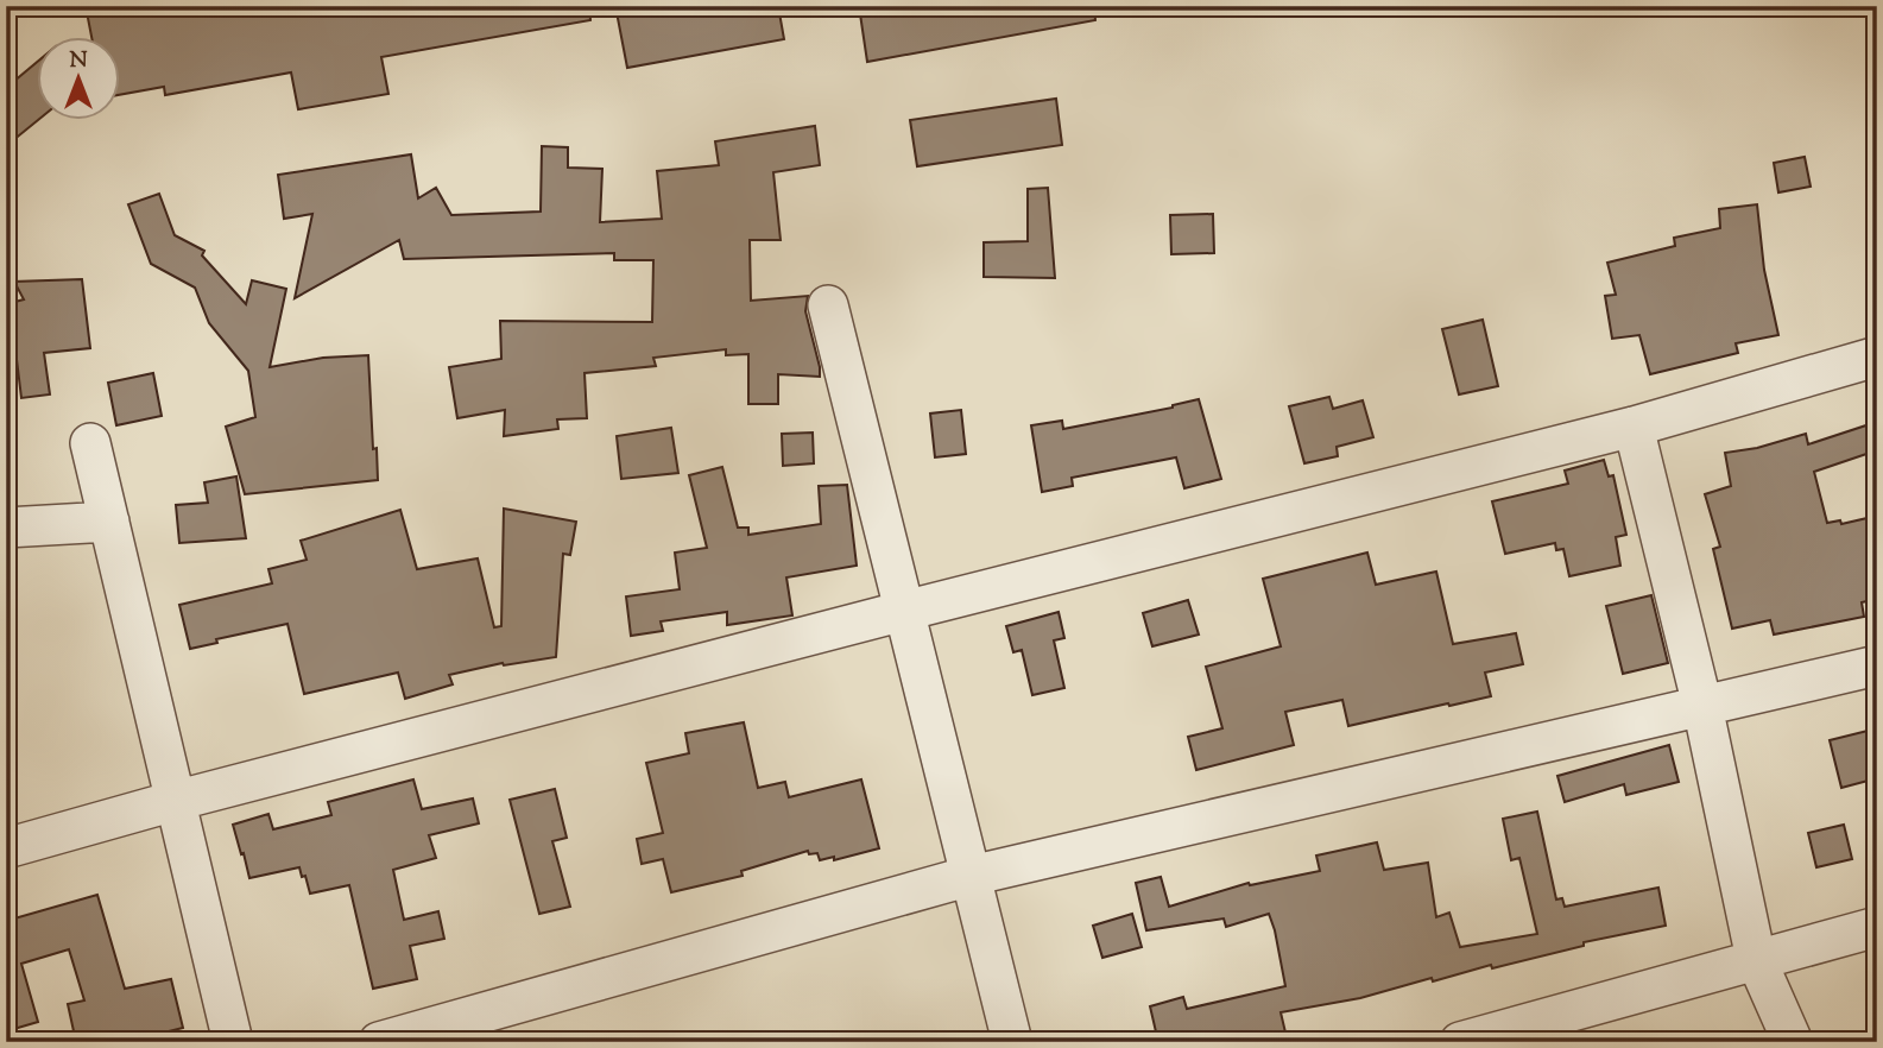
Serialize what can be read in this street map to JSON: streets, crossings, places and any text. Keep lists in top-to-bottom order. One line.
{"north":"top"}
